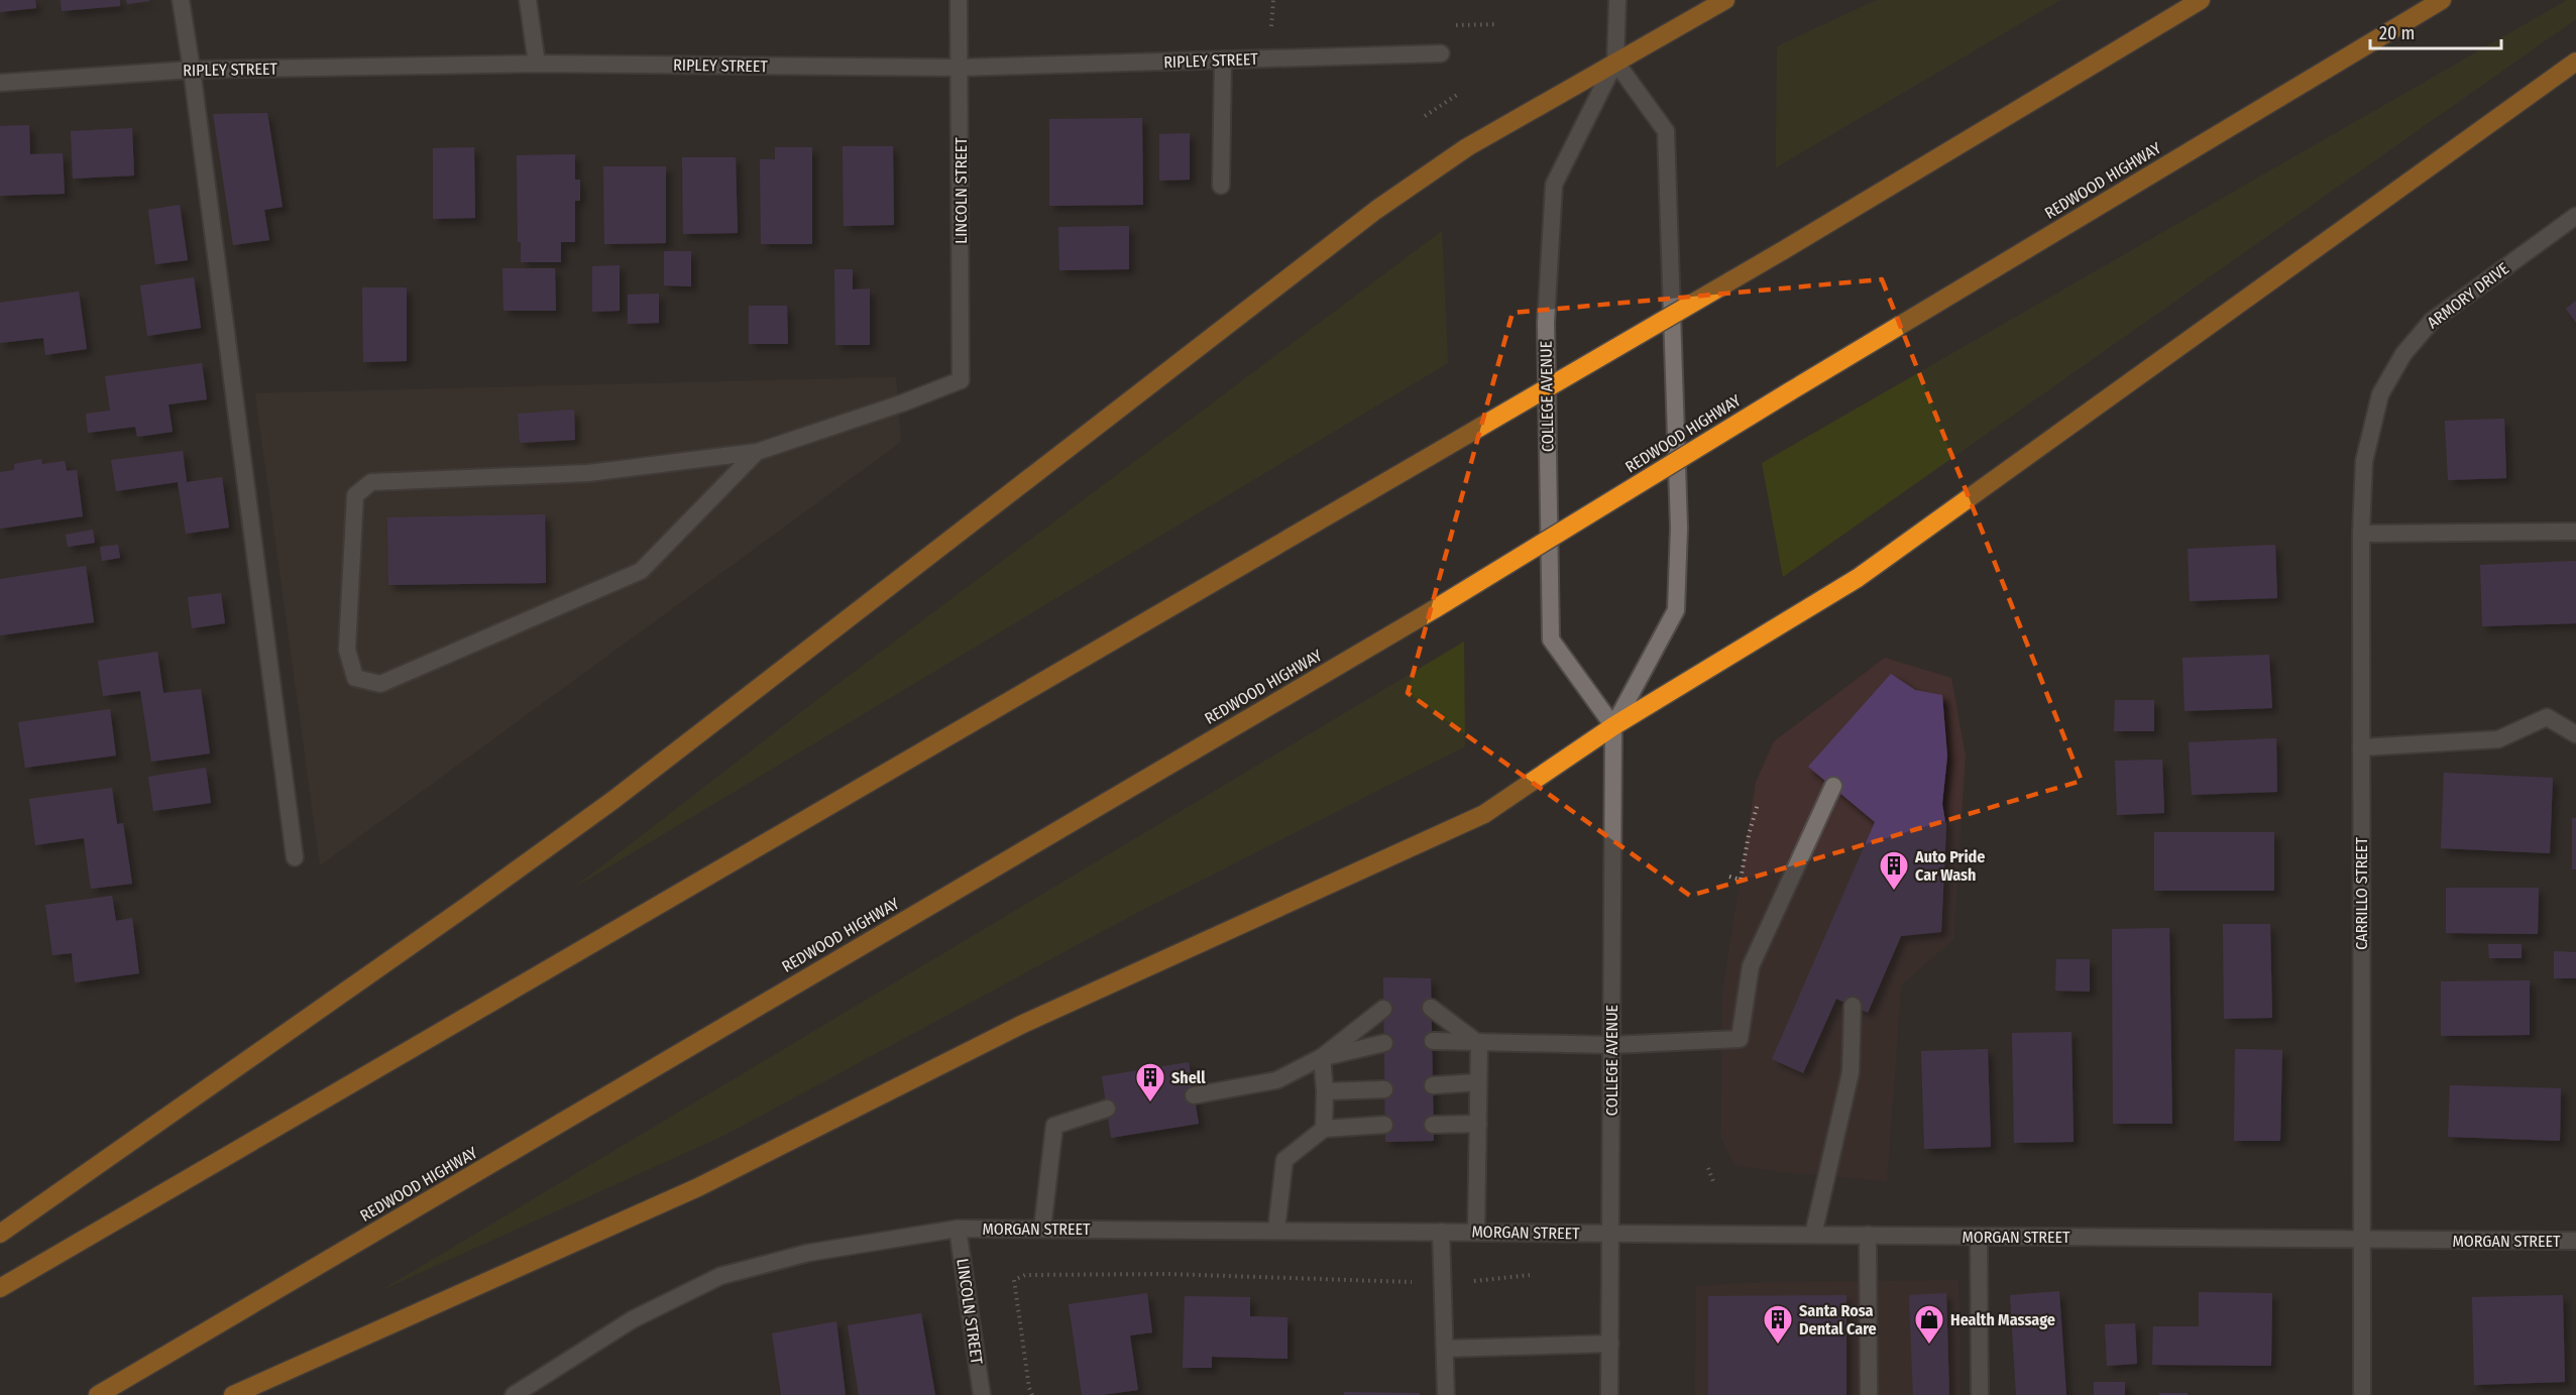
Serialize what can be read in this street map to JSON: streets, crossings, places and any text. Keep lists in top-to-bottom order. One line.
{"streets":{"highway":["REDWOOD HIGHWAY"],"street":["RIPLEY STREET","LINCOLN STREET","ARMORY DRIVE","COLLEGE AVENUE","CARRILLO STREET","MORGAN STREET"]},"crossings":[["RIPLEY STREET","LINCOLN STREET"],["LINCOLN STREET","MORGAN STREET"],["ARMORY DRIVE","CARRILLO STREET"],["COLLEGE AVENUE","MORGAN STREET"],["CARRILLO STREET","MORGAN STREET"]],"places":{"building":["Auto Pride Car Wash","Shell","Santa Rosa Dental Care"],"shop":["Health Massage"]},"scale_bar":"20 m"}
